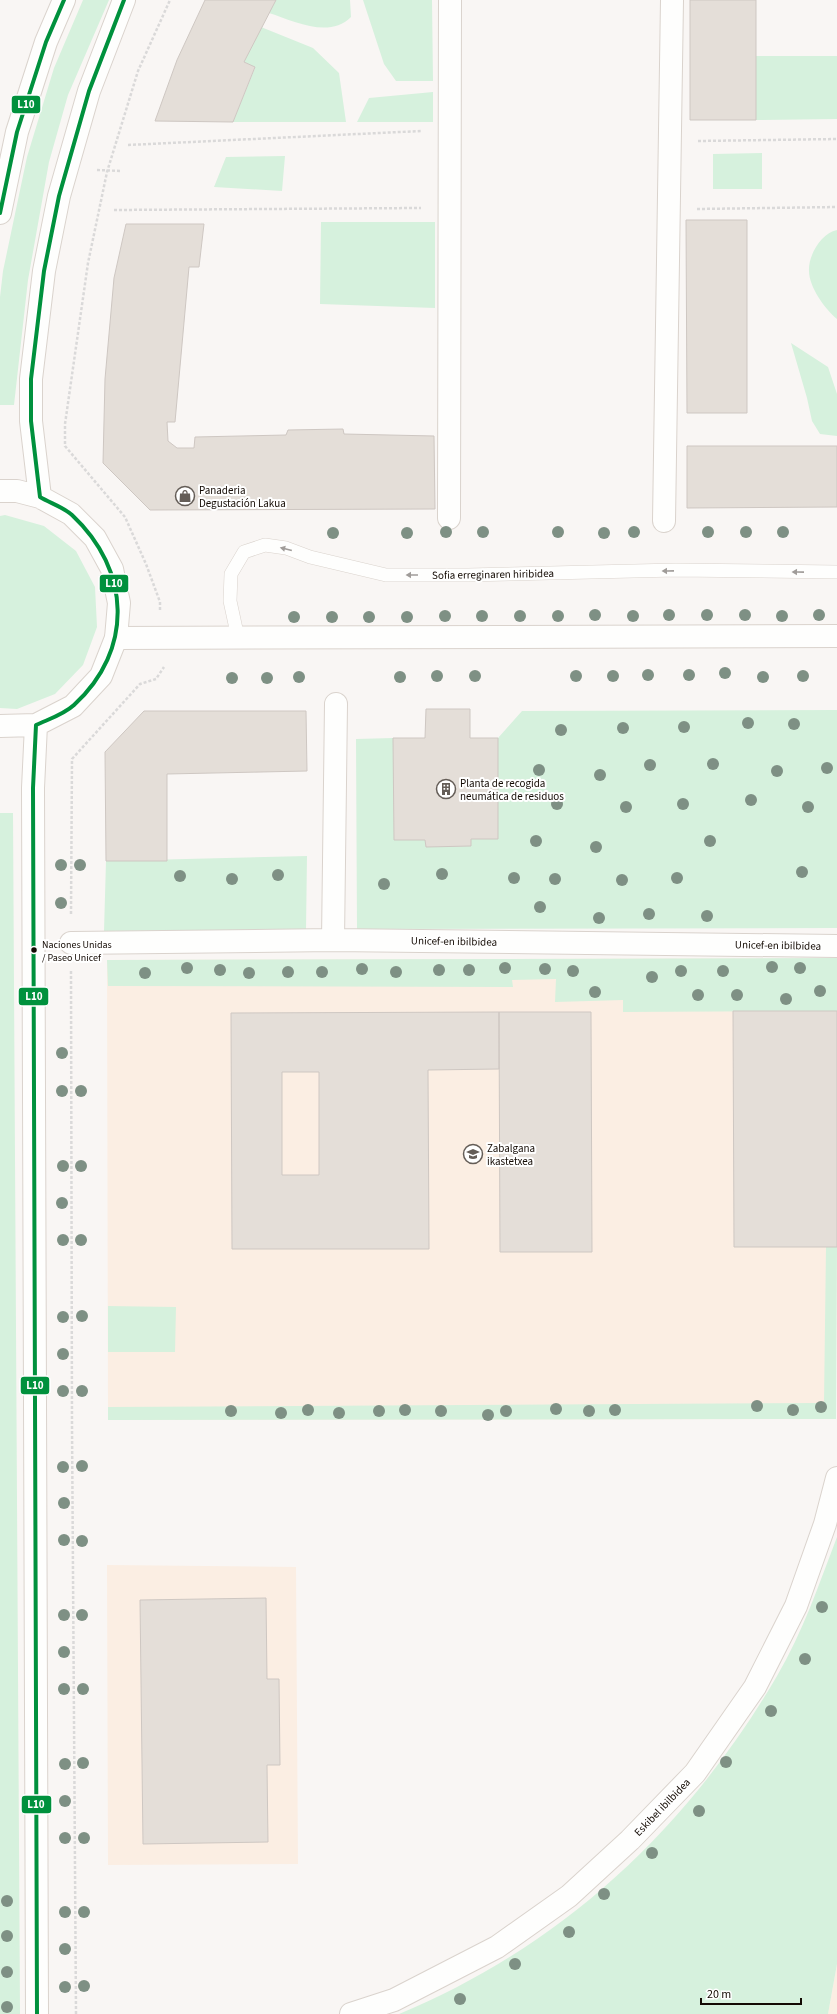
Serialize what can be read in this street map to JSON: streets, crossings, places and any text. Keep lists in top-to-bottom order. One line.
{"streets":{"street":["Unicef-en ibilbidea","Eskibel ibilbidea"],"lane":["Sofia erreginaren hiribidea"]},"one_way":["Sofia erreginaren hiribidea"],"places":{"shop":["Panaderia Degustación Lakua"],"building":["Planta de recogida neumática de residuos"],"other":["Naciones Unidas / Paseo Unicef"],"school or university":["Zabalgana ikastetxea"]},"lines":["transit line L10"],"scale_bar":"20 m"}
